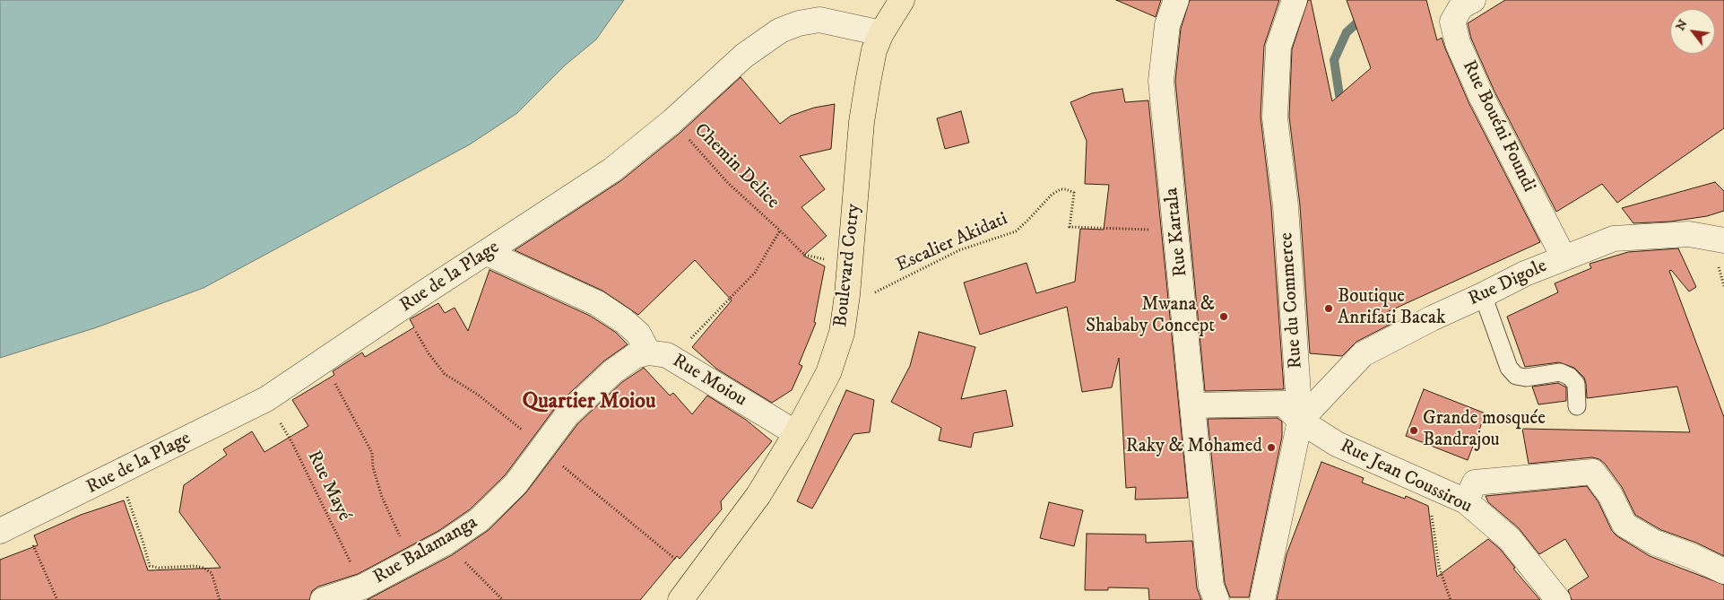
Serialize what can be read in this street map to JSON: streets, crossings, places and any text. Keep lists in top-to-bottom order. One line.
{"streets":{"main road":["Boulevard Cotry"],"street":["Rue Bouéni Foundi","Rue Kartala","Rue de la Plage","Rue Digole","Rue du Commerce","Rue Moiou","Rue Jean Coussirou","Rue Balamanga"],"path":["Chemin Delice","Escalier Akidati","Rue Mayé"]},"crossings":[["Rue Bouéni Foundi","Rue Digole"],["Chemin Delice","Boulevard Cotry"],["Chemin Delice","Rue de la Plage"],["Chemin Delice","Rue Moiou"],["Chemin Delice","Rue Balamanga"],["Rue Kartala","Escalier Akidati"],["Rue Kartala","Rue Jean Coussirou"],["Escalier Akidati","Boulevard Cotry"],["Boulevard Cotry","Rue de la Plage"],["Boulevard Cotry","Rue Moiou"],["Rue de la Plage","Rue Moiou"],["Rue de la Plage","Rue Mayé"],["Rue Digole","Rue du Commerce"],["Rue Digole","Rue Jean Coussirou"],["Rue du Commerce","Rue Jean Coussirou"],["Rue Moiou","Rue Balamanga"],["Rue Mayé","Rue Balamanga"]],"districts":["Quartier Moiou"],"places":["Boutique Anrifati Bacak","Mwana & Shababy Concept","Grande mosquée Bandrajou","Raky & Mohamed"],"north":"top left"}
